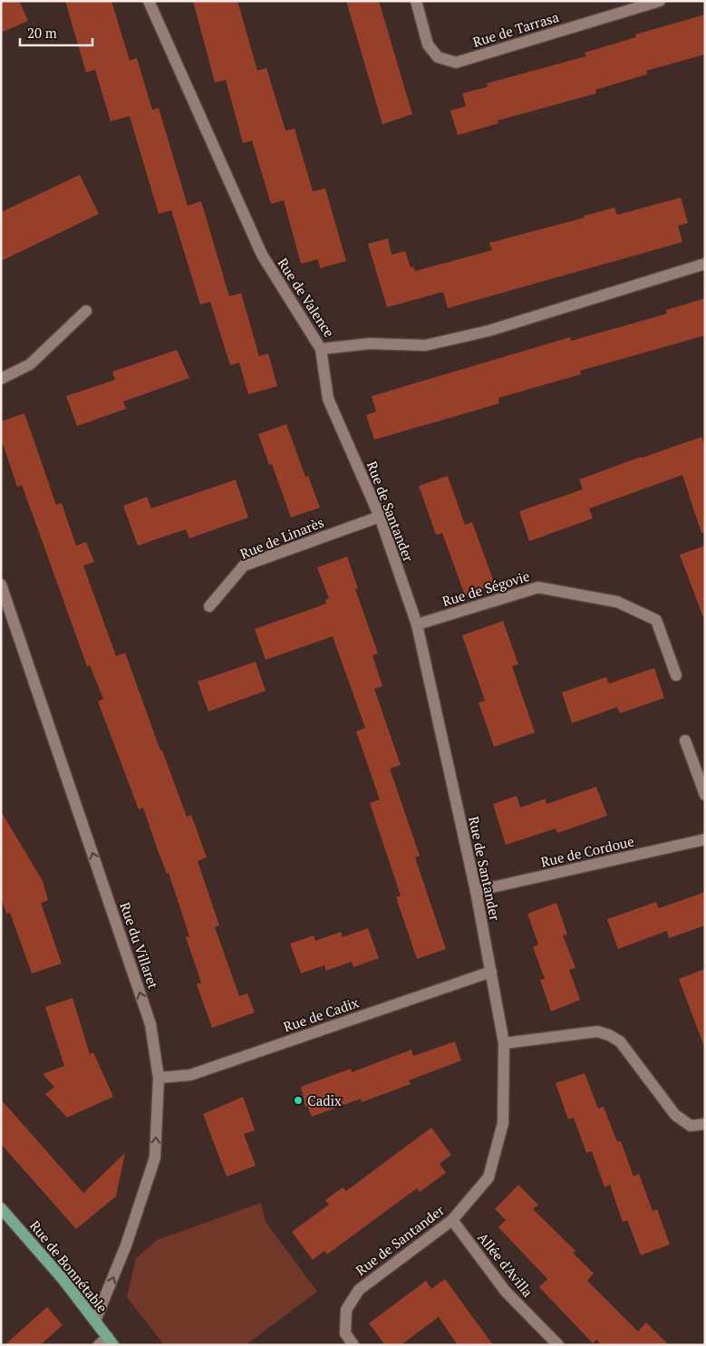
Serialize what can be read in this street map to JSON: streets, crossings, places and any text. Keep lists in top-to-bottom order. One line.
{"streets":{"main road":["Rue de Bonnétable"],"street":["Rue de Tarrasa","Rue de Valence","Rue de Santander","Rue de Linarès","Rue de Ségovie","Rue de Cordoue","Rue du Villaret","Rue de Cadix","Allée d'Avilla"]},"crossings":[["Rue de Valence","Rue de Santander"],["Rue de Santander","Rue de Linarès"],["Rue de Santander","Rue de Ségovie"],["Rue de Santander","Rue de Cordoue"],["Rue de Santander","Rue de Cadix"],["Rue de Santander","Allée d'Avilla"],["Rue du Villaret","Rue de Cadix"],["Rue du Villaret","Rue de Bonnétable"]],"one_way":["Rue du Villaret"],"places":["Cadix"],"scale_bar":"20 m"}
